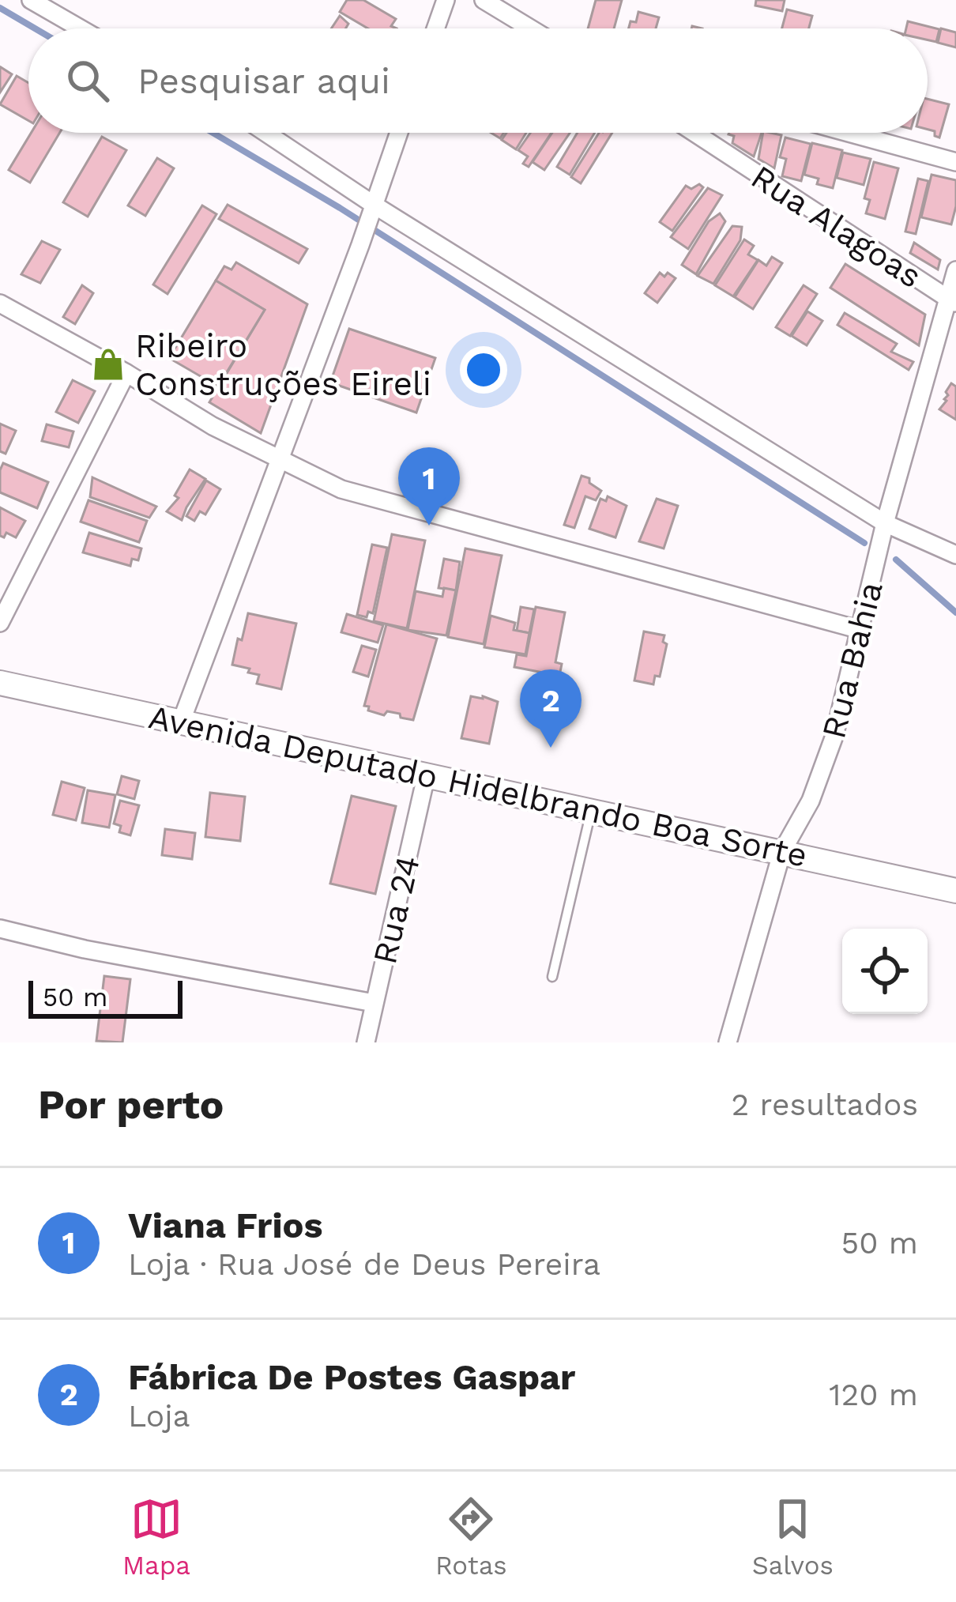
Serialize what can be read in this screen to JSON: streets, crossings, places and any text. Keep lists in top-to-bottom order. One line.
{"streets":{"main road":["Avenida Deputado Hidelbrando Boa Sorte"],"street":["Rua Alagoas","Rua Bahia","Rua 24"]},"crossings":[["Rua Alagoas","Rua Bahia"],["Rua Bahia","Avenida Deputado Hidelbrando Boa Sorte"],["Avenida Deputado Hidelbrando Boa Sorte","Rua 24"]],"places":{"shop":["Ribeiro Construções Eireli"]},"scale_bar":"50 m","page":{"search":"Pesquisar aqui","pins":["1","2"],"scale":"50 m","heading":["Por perto","2 resultados"],"list":[{"mark":"1","name":"Viana Frios","note":"Loja · Rua José de Deus Pereira","value":"50 m"},{"mark":"2","name":"Fábrica De Postes Gaspar","note":"Loja","value":"120 m"}],"nav":["Mapa","Rotas","Salvos"]}}
